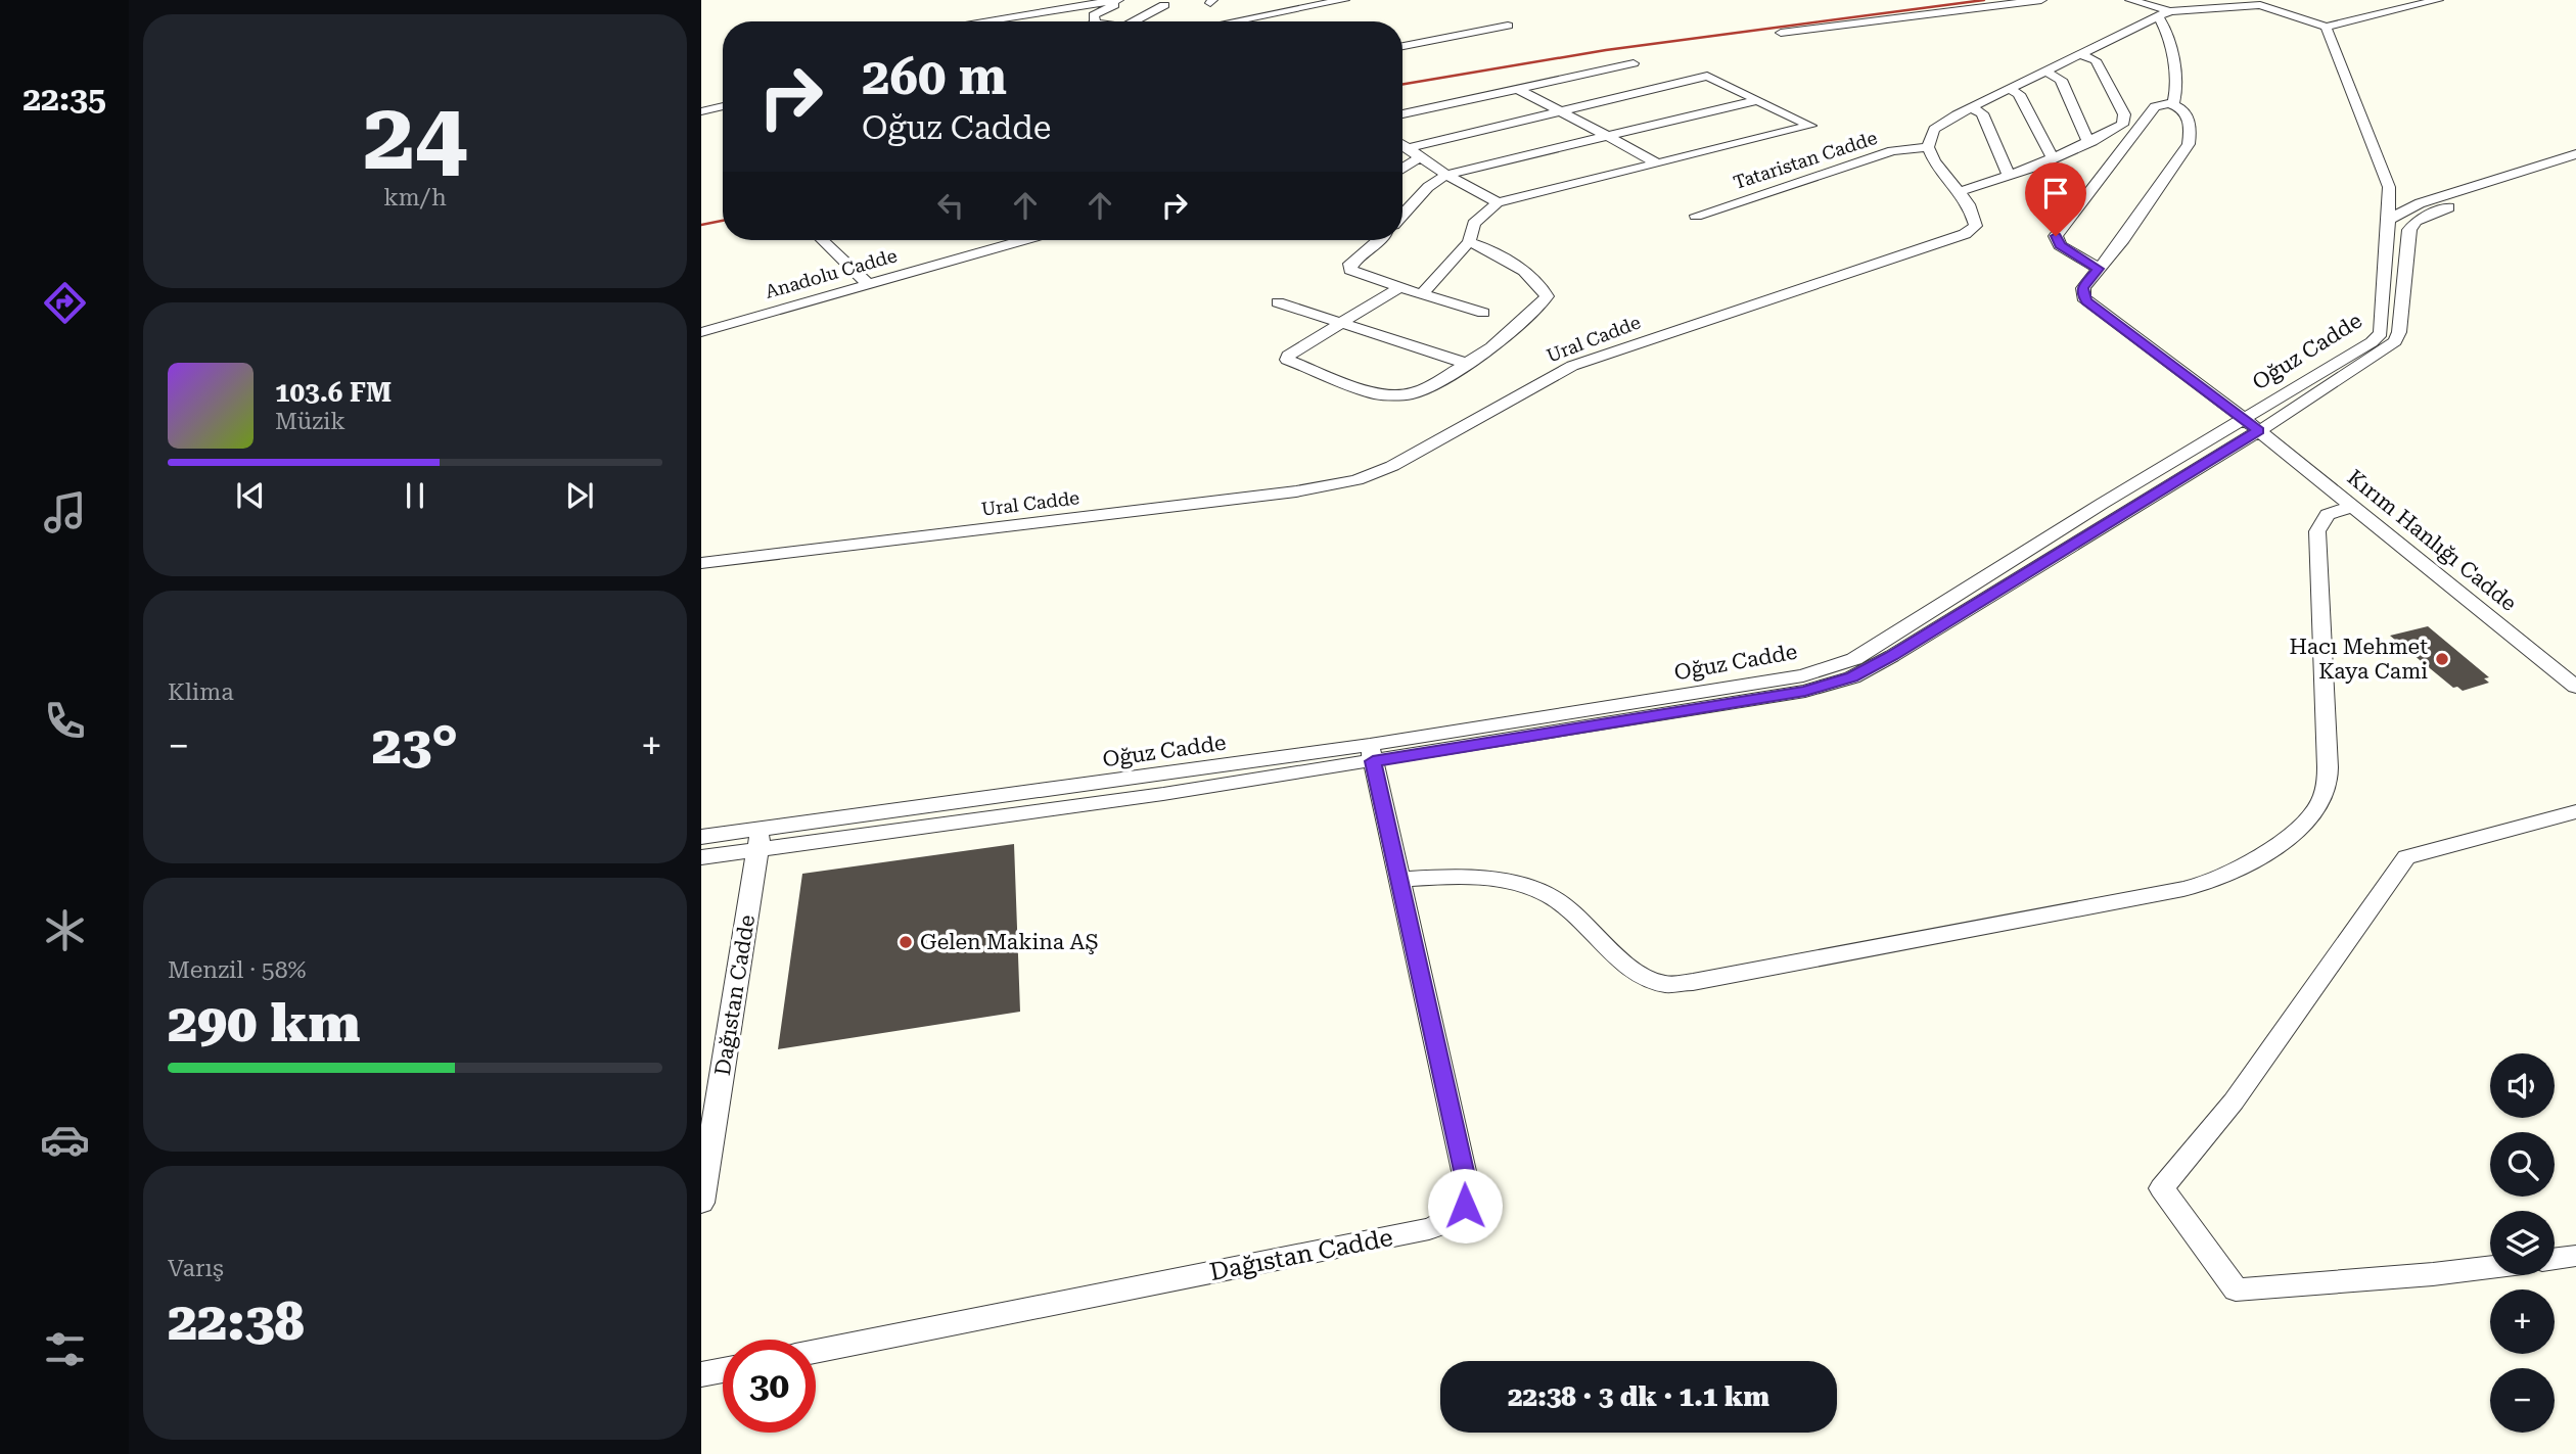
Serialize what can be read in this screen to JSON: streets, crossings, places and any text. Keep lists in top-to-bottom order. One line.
{"streets":{"street":["Tataristan Cadde","Anadolu Cadde","Ural Cadde","Oğuz Cadde","Kırım Hanlığı Cadde","Dağıstan Cadde"]},"crossings":[["Tataristan Cadde","Ural Cadde"],["Oğuz Cadde","Kırım Hanlığı Cadde"],["Oğuz Cadde","Dağıstan Cadde"]],"places":["Hacı Mehmet Kaya Cami","Gelen Makina AŞ"],"page":{"tabs":"22:35","tile":[["24","km/h"],"Klima",["Menzil · 58%","290 km"],["Varış","22:38"]],"turn":["260 m","Oğuz Cadde"],"song":["103.6 FM","Müzik"],"heat":["−","23°","+"],"map_buttons":["+","−"],"limit":"30","trip":"22:38 · 3 dk · 1.1 km"}}
